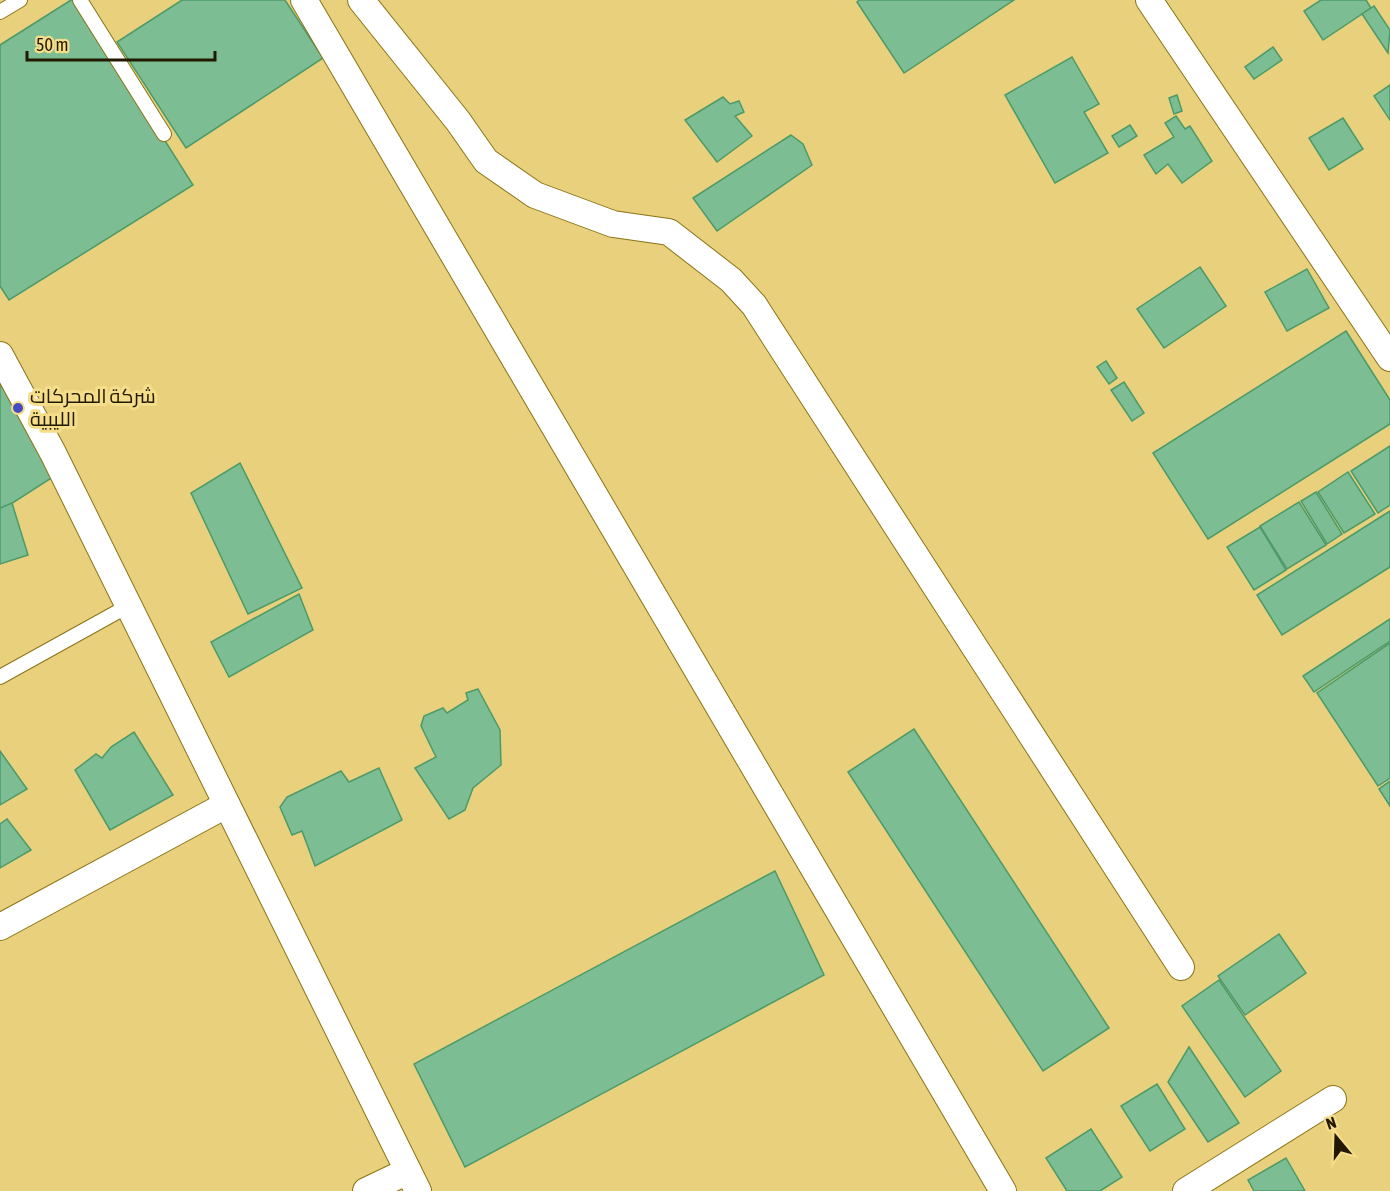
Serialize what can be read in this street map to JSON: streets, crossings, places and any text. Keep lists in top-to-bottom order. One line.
{"places":["شركة المحركات الليبية"],"scale_bar":"50 m","north":"top"}
